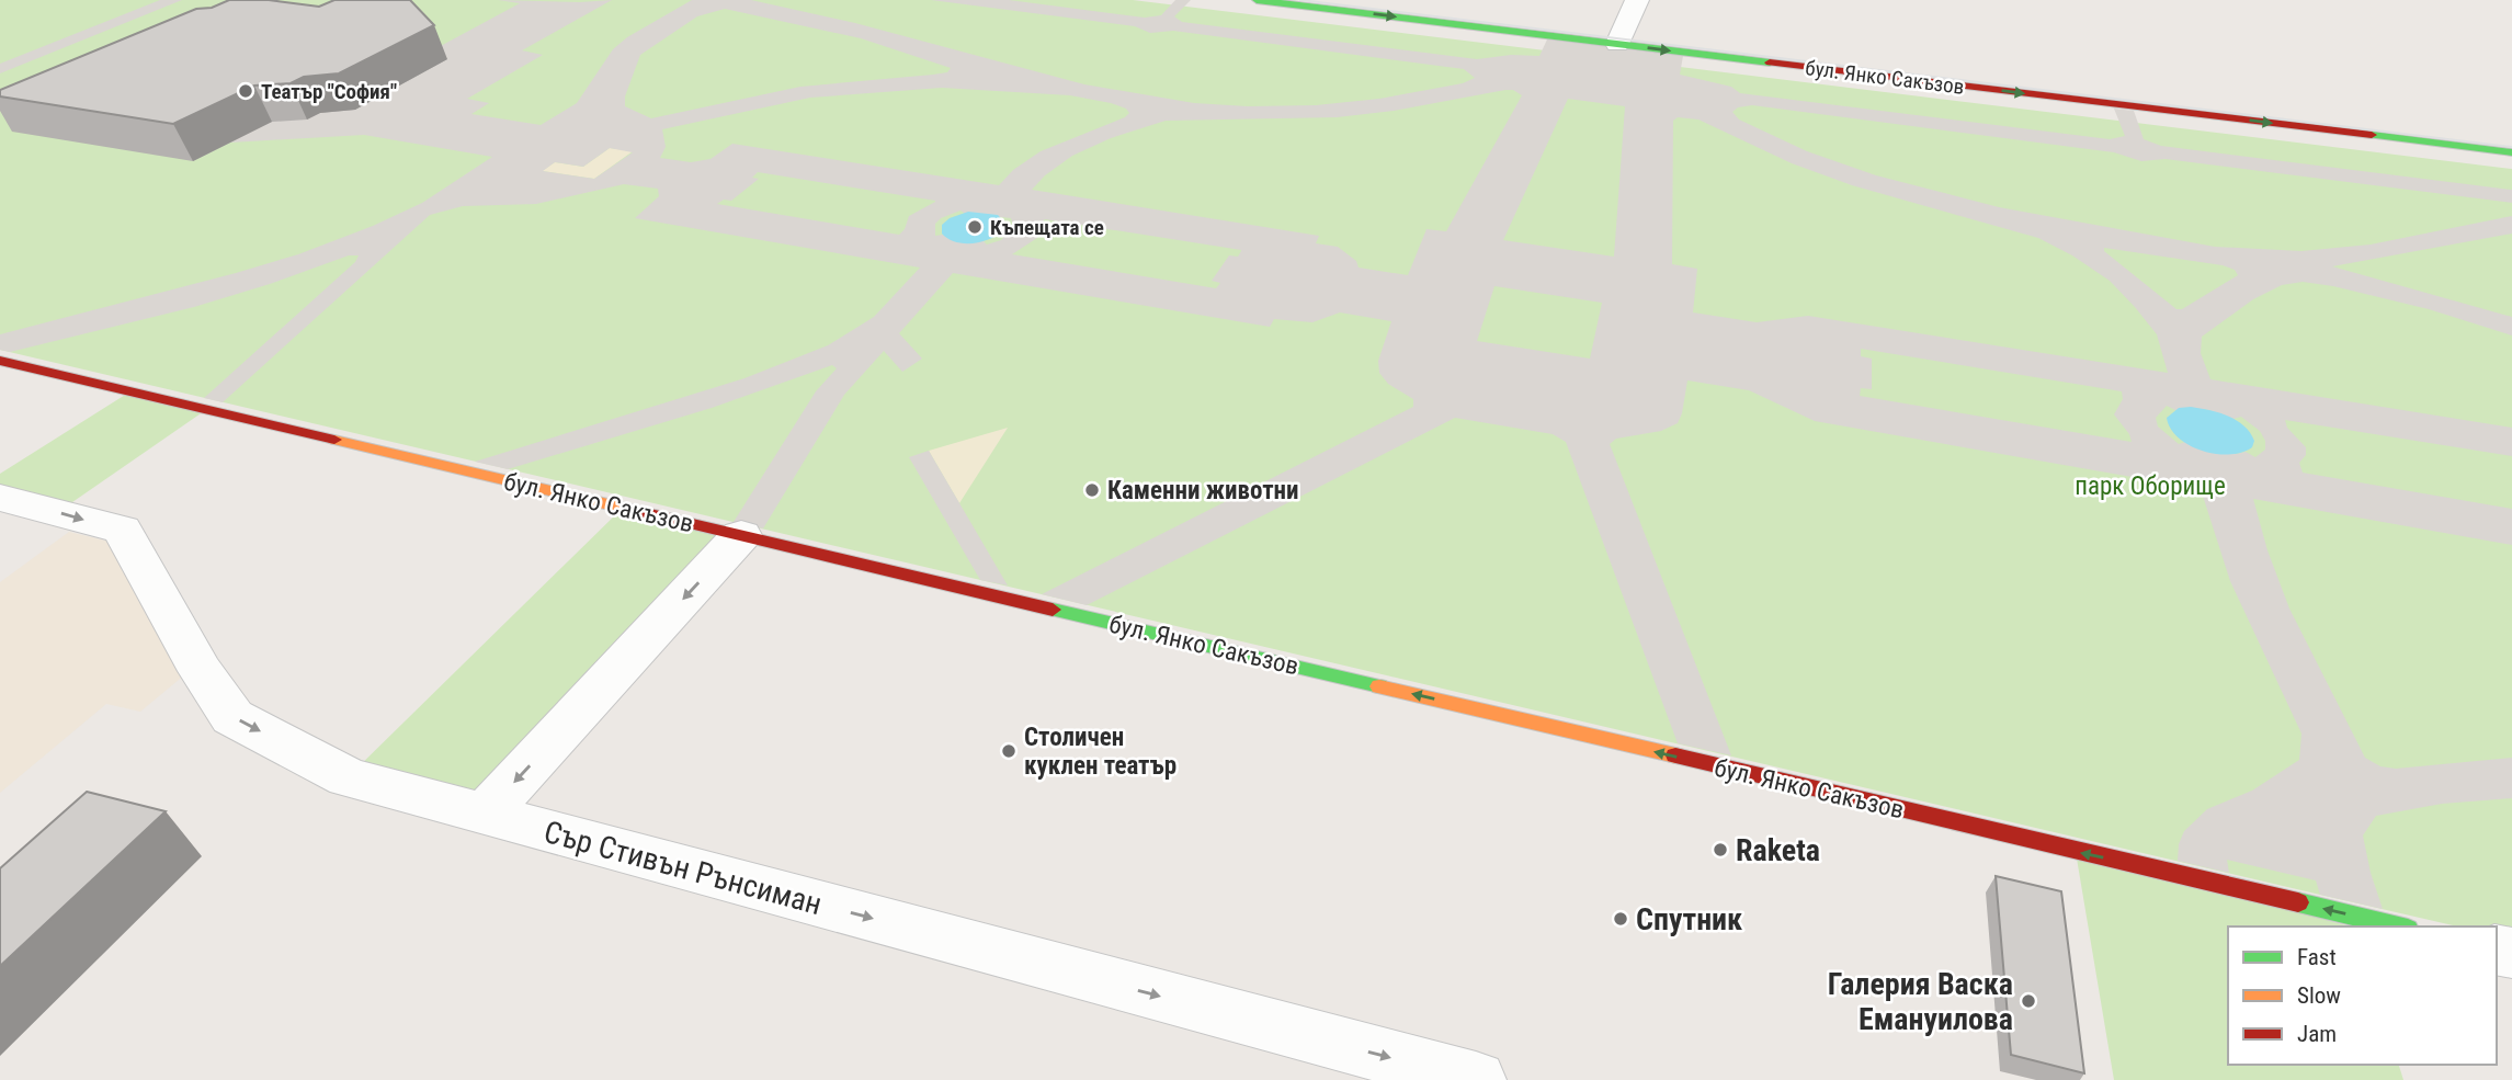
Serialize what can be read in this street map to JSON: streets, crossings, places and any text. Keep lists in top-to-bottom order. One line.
{"streets":{"street":["бул. Янко Сакъзов","Сър Стивън Рънсиман"]},"one_way":["Сър Стивън Рънсиман"],"parks":["парк Оборище"],"places":["Театър \"София\"","Къпещата се","Каменни животни","Столичен куклен театър","Raketa","Спутник","Галерия Васка Емануилова"],"legend":["Fast","Slow","Jam"]}
